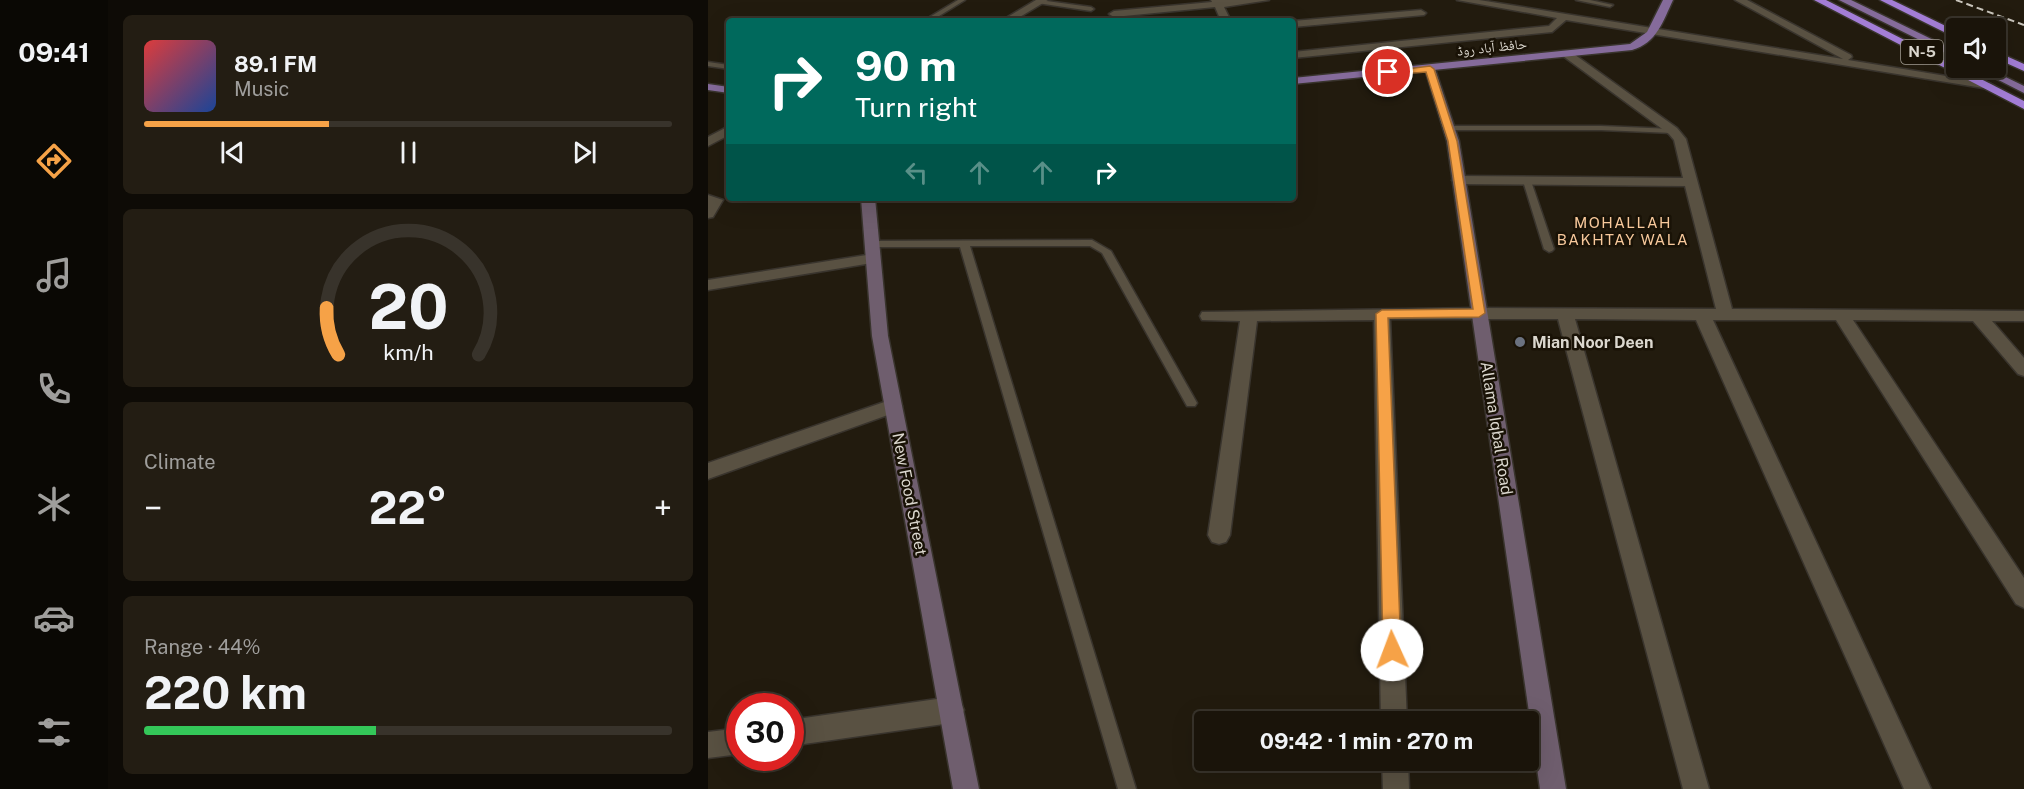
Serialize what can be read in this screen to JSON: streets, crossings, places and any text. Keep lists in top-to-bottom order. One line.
{"streets":{"highway":["N-5"],"main road":["حافظ آباد روڈ"],"street":["Allama Iqbal Road","New Food Street"]},"crossings":[["حافظ آباد روڈ","Allama Iqbal Road"]],"districts":["MOHALLAH BAKHTAY WALA"],"places":["Mian Noor Deen"],"page":{"tabs":"09:41","turn":["90 m","Turn right"],"song":["89.1 FM","Music"],"tile":["Climate",["Range · 44%","220 km"]],"heat":["−","22°","+"],"limit":"30","trip":"09:42 · 1 min · 270 m","gauge":["20","km/h"]}}
